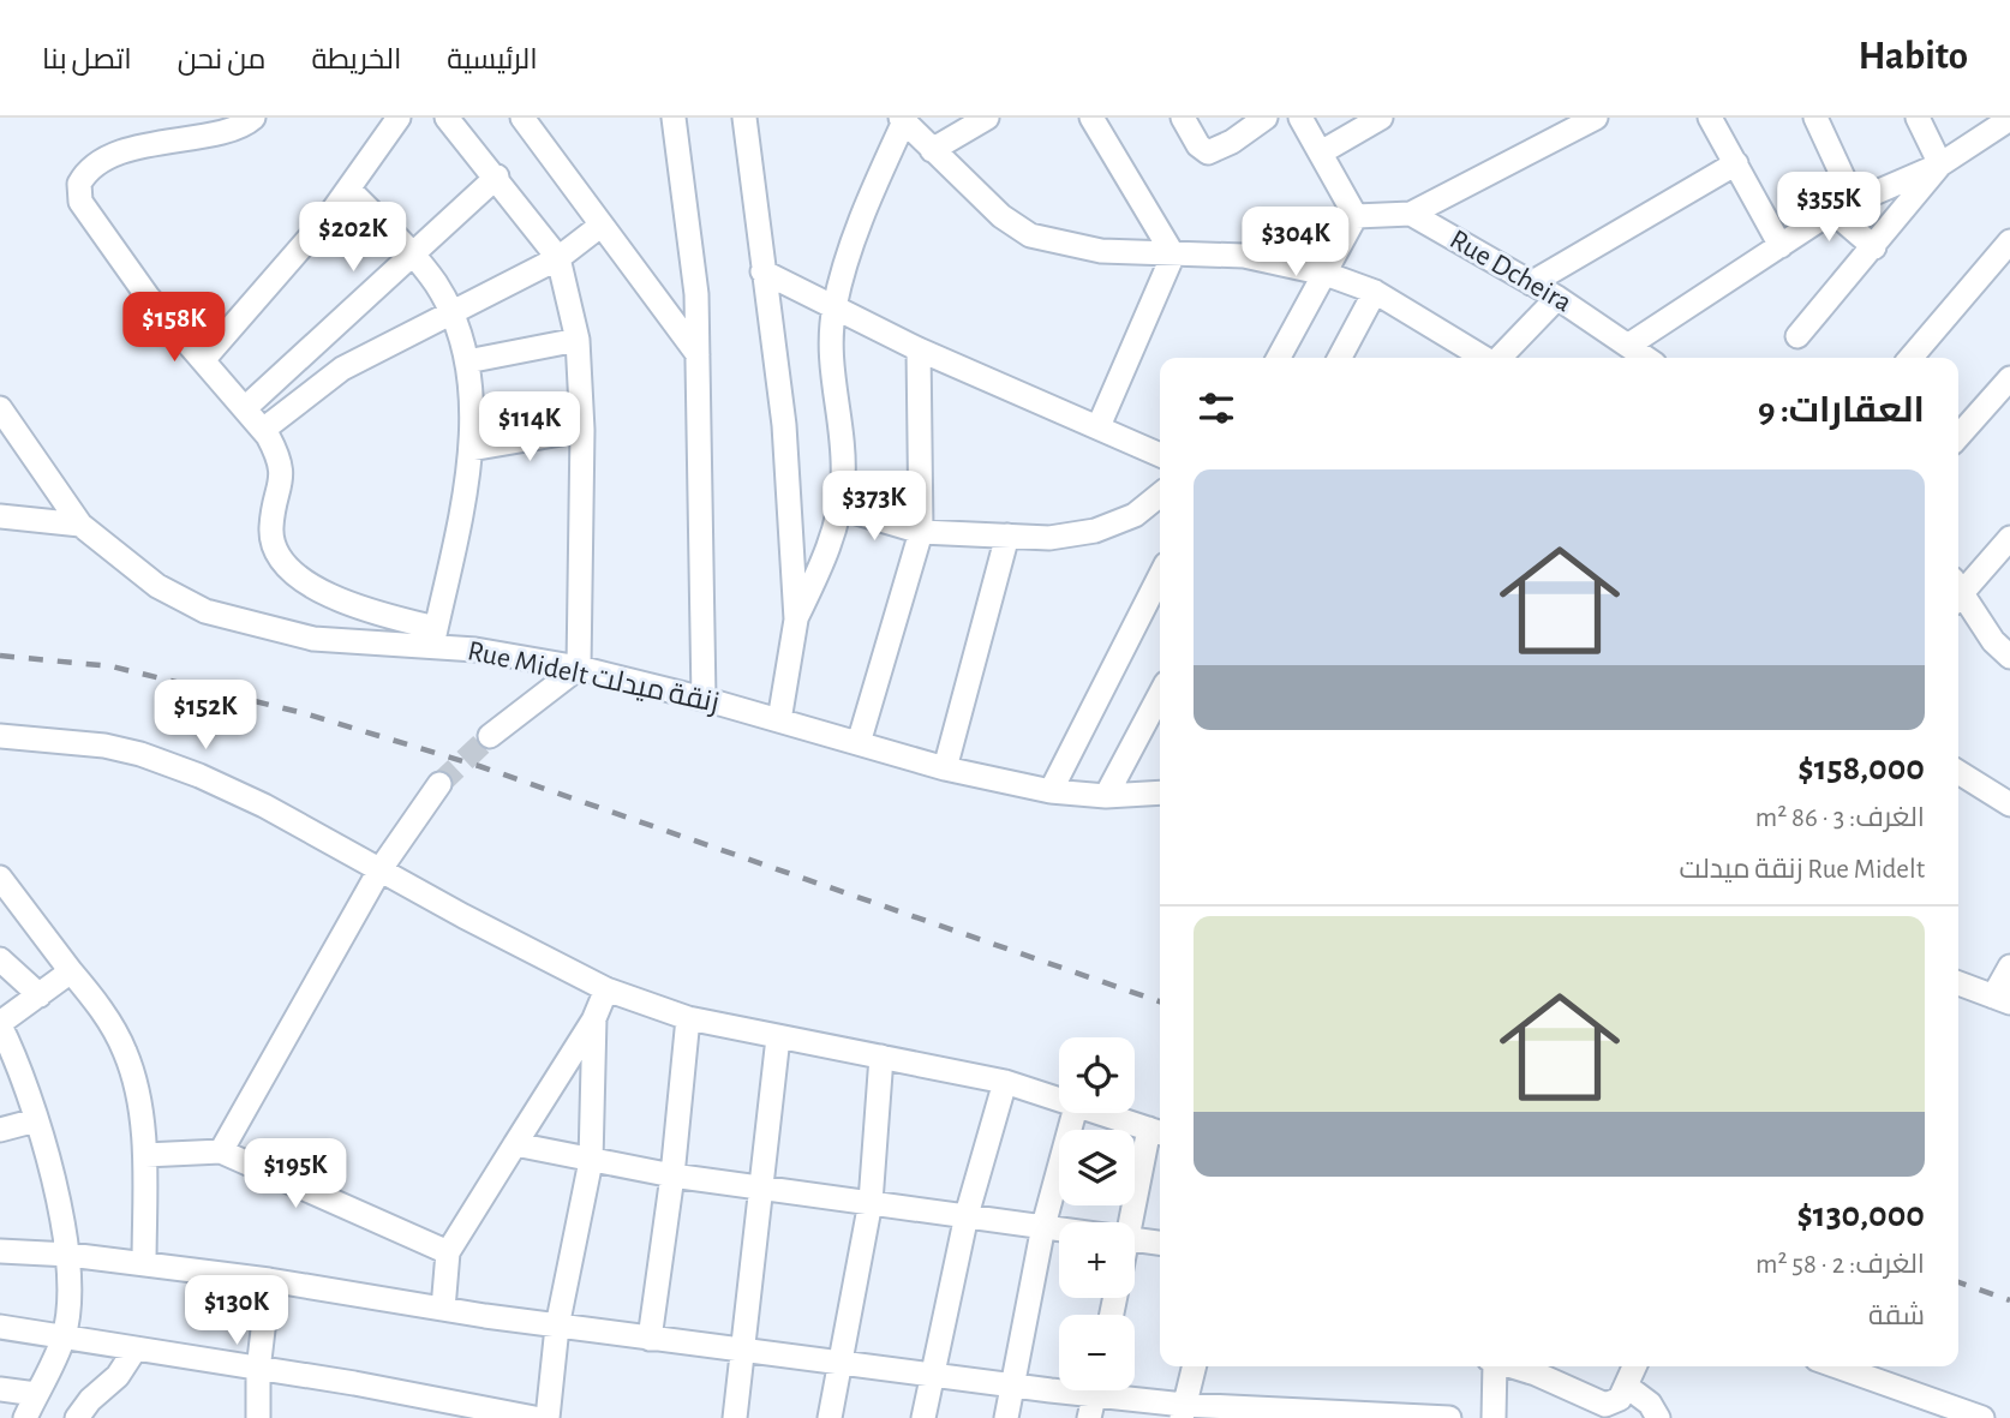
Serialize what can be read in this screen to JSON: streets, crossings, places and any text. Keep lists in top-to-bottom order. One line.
{"streets":{"street":["Rue Dcheira","Rue Midelt زنقة ميدلت"]},"page":{"header":"Habito","nav":["الرئيسية","الخريطة","من نحن","اتصل بنا"],"price":["$355K","$202K","$304K","$158K","$114K","$373K","$152K","$195K","$130K"],"heading":"العقارات: 9","list":[{"name":"$158,000","note":"الغرف: 3 · 86 m² · Rue Midelt زنقة ميدلت"},{"name":"$130,000","note":"الغرف: 2 · 58 m² · شقة"}],"map_buttons":["+","−"]}}
